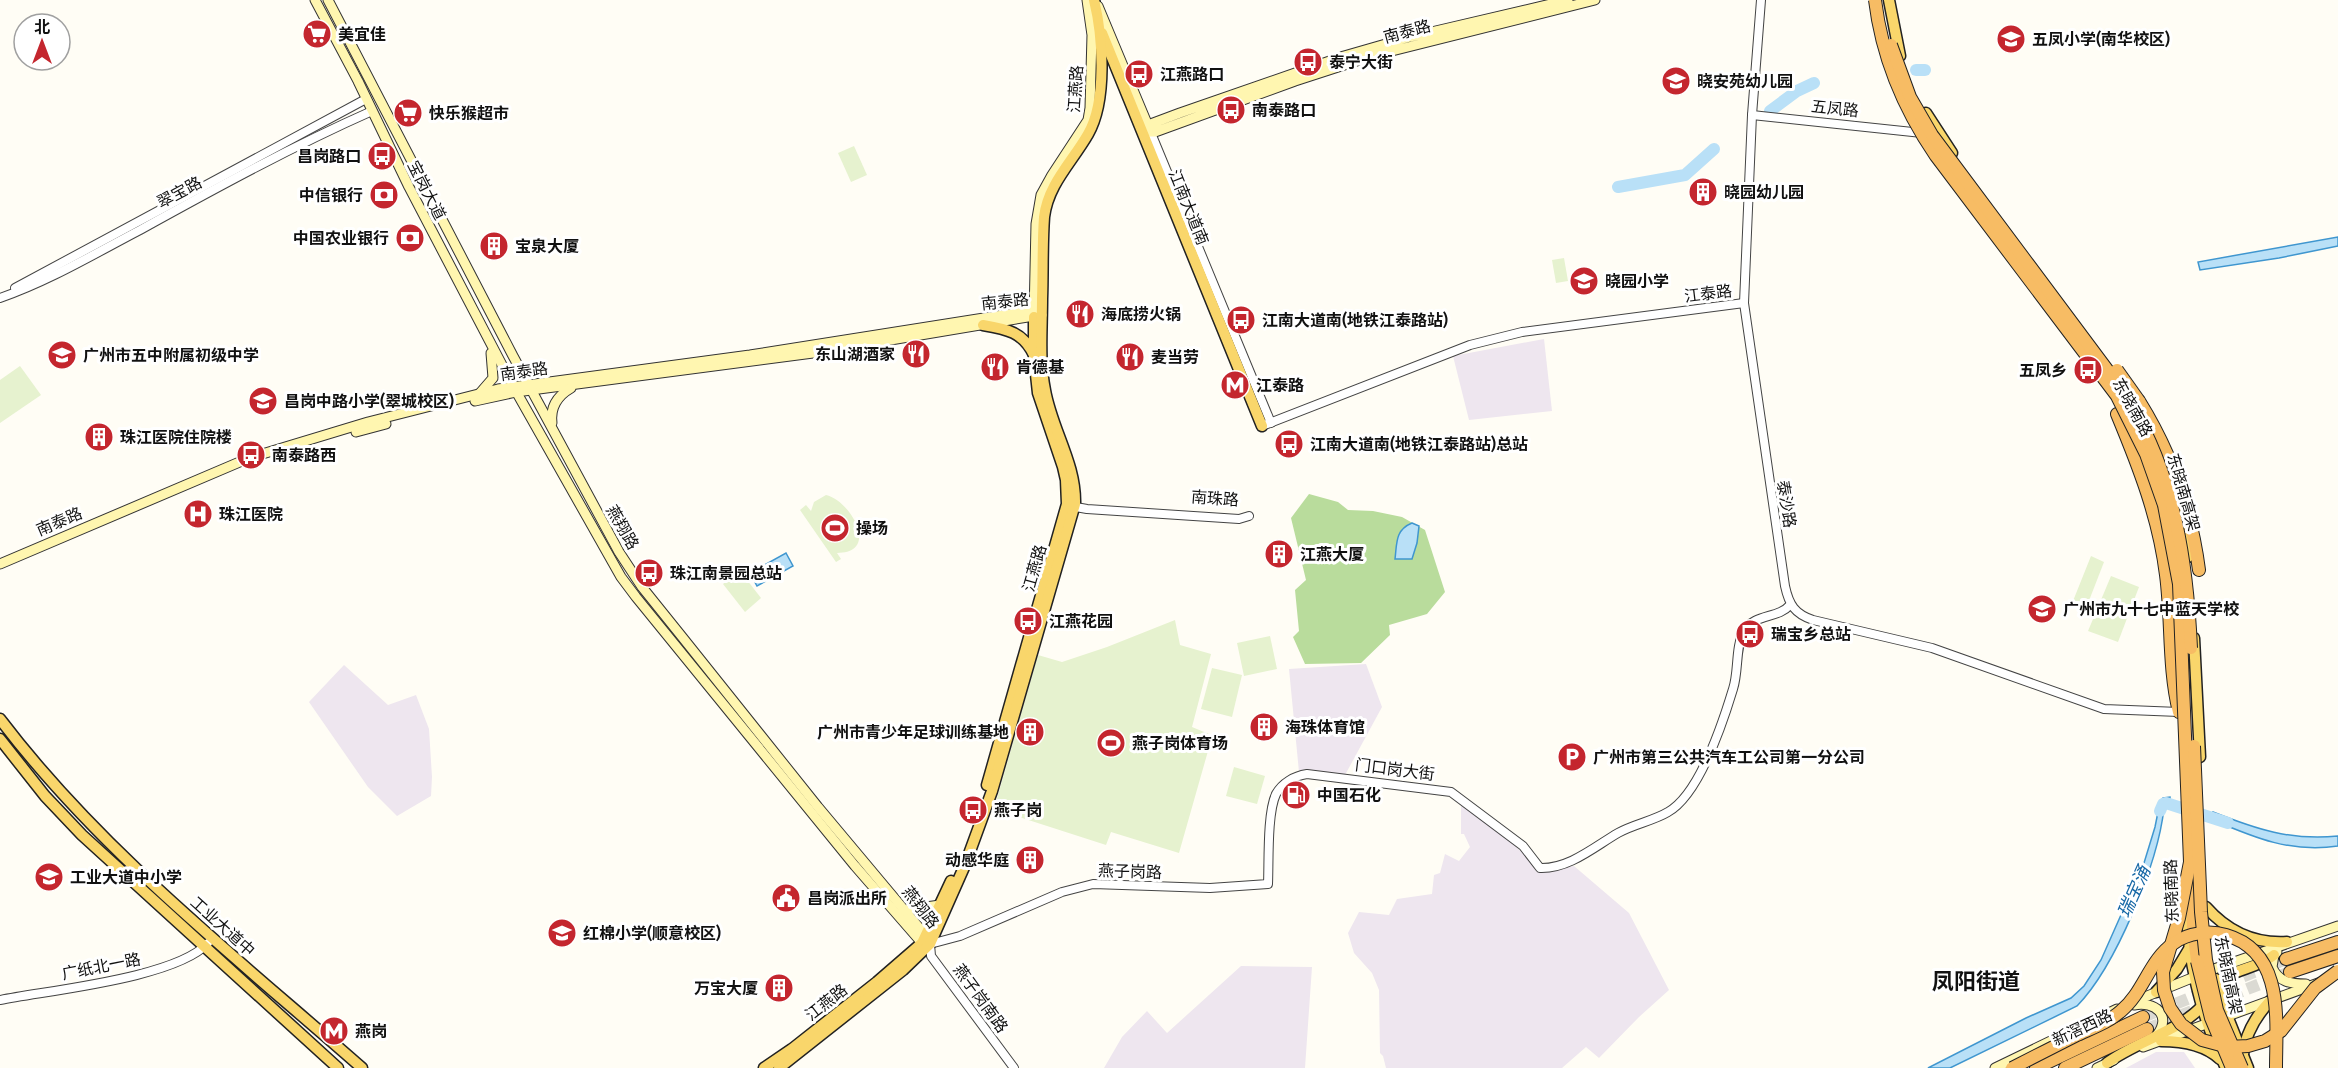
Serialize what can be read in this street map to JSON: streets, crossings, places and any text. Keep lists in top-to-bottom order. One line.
{"streets":{"highway":["东晓南高架","新滘西路"],"main road":["南泰路","江燕路","宝岗大道","江南大道南","东晓南路","燕翔路","工业大道中"],"street":["五凤路","翠宝路","江泰路","南珠路","泰沙路","门口岗大街","燕子岗路","广纸北一路","燕子岗南路"]},"crossings":[["南泰路","江燕路"],["南泰路","宝岗大道"],["南泰路","江南大道南"],["南泰路","燕翔路"],["江燕路","江南大道南"],["江燕路","南珠路"],["江燕路","燕翔路"],["江燕路","燕子岗路"],["江燕路","燕子岗南路"],["五凤路","东晓南路"],["五凤路","泰沙路"],["宝岗大道","翠宝路"],["宝岗大道","燕翔路"],["江南大道南","江泰路"],["江泰路","泰沙路"],["东晓南路","东晓南高架"],["泰沙路","门口岗大街"],["燕翔路","燕子岗路"],["燕翔路","燕子岗南路"],["门口岗大街","燕子岗路"],["燕子岗路","燕子岗南路"],["工业大道中","广纸北一路"]],"districts":["凤阳街道"],"water":["瑞宝涌"],"places":{"supermarket":["美宜佳","快乐猴超市"],"school or university":["五凤小学(南华校区)","晓安苑幼儿园","晓园小学","广州市五中附属初级中学","昌岗中路小学(翠城校区)","广州市九十七中蓝天学校","工业大道中小学","红棉小学(顺意校区)"],"bus stop":["泰宁大街","江燕路口","南泰路口","昌岗路口","江南大道南(地铁江泰路站)","五凤乡","江南大道南(地铁江泰路站)总站","南泰路西","珠江南景园总站","江燕花园","瑞宝乡总站","燕子岗"],"building":["晓园幼儿园","宝泉大厦","珠江医院住院楼","江燕大厦","海珠体育馆","广州市青少年足球训练基地","动感华庭","万宝大厦"],"bank":["中信银行","中国农业银行"],"restaurant":["海底捞火锅","东山湖酒家","麦当劳","肯德基"],"metro station":["江泰路","燕岗"],"hospital":["珠江医院"],"sports":["操场","燕子岗体育场"],"parking":["广州市第三公共汽车工公司第一分公司"],"fuel station":["中国石化"],"public building":["昌岗派出所"]},"north":"top"}
